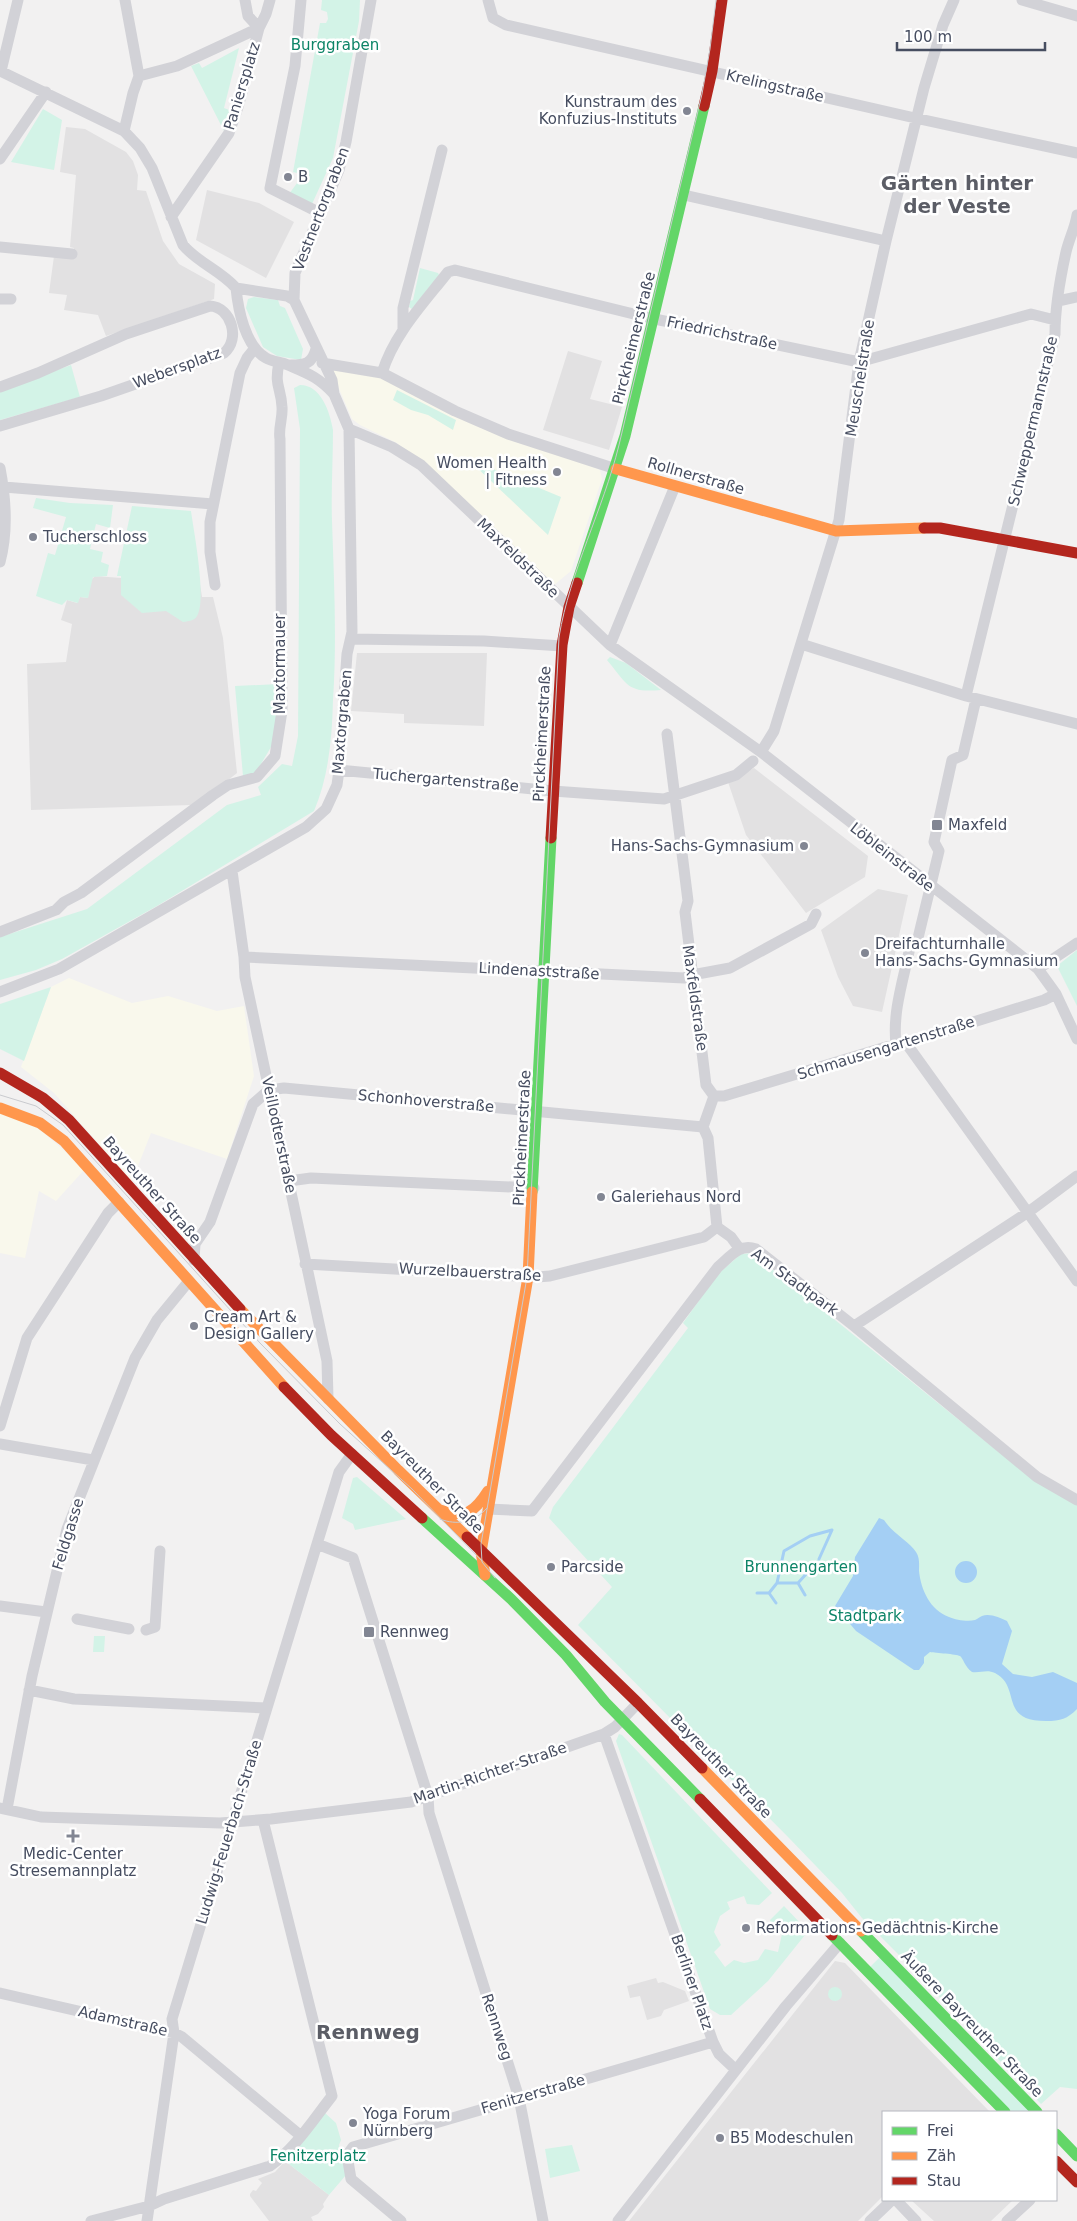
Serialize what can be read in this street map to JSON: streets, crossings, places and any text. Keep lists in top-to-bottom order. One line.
{"streets":{"main road":["Pirckheimerstraße","Rollnerstraße","Bayreuther Straße","Äußere Bayreuther Straße"],"street":["Paniersplatz","Krelingstraße","Vestnertorgraben","Friedrichstraße","Webersplatz","Meuschelstraße","Schweppermannstraße","Maxfeldstraße","Maxtormauer","Maxtorgraben","Tuchergartenstraße","Löbleinstraße","Lindenaststraße","Schmausengartenstraße","Schonhoverstraße","Veillodterstraße","Wurzelbauerstraße","Am Stadtpark","Feldgasse","Martin-Richter-Straße","Ludwig-Feuerbach-Straße","Berliner Platz","Adamstraße","Rennweg","Fenitzerstraße"]},"crossings":[["Krelingstraße","Pirckheimerstraße"],["Krelingstraße","Meuschelstraße"],["Vestnertorgraben","Maxtorgraben"],["Friedrichstraße","Pirckheimerstraße"],["Friedrichstraße","Meuschelstraße"],["Friedrichstraße","Schweppermannstraße"],["Friedrichstraße","Rollnerstraße"],["Pirckheimerstraße","Rollnerstraße"],["Pirckheimerstraße","Maxfeldstraße"],["Pirckheimerstraße","Tuchergartenstraße"],["Pirckheimerstraße","Lindenaststraße"],["Pirckheimerstraße","Schonhoverstraße"],["Pirckheimerstraße","Bayreuther Straße"],["Pirckheimerstraße","Wurzelbauerstraße"],["Pirckheimerstraße","Am Stadtpark"],["Meuschelstraße","Rollnerstraße"],["Meuschelstraße","Tuchergartenstraße"],["Meuschelstraße","Löbleinstraße"],["Schweppermannstraße","Rollnerstraße"],["Schweppermannstraße","Löbleinstraße"],["Rollnerstraße","Maxtorgraben"],["Maxfeldstraße","Maxtorgraben"],["Maxfeldstraße","Tuchergartenstraße"],["Maxfeldstraße","Löbleinstraße"],["Maxfeldstraße","Lindenaststraße"],["Maxfeldstraße","Schmausengartenstraße"],["Maxtorgraben","Tuchergartenstraße"],["Maxtorgraben","Veillodterstraße"],["Tuchergartenstraße","Löbleinstraße"],["Löbleinstraße","Schmausengartenstraße"],["Lindenaststraße","Veillodterstraße"],["Schonhoverstraße","Veillodterstraße"],["Veillodterstraße","Bayreuther Straße"],["Veillodterstraße","Wurzelbauerstraße"],["Bayreuther Straße","Feldgasse"],["Bayreuther Straße","Martin-Richter-Straße"],["Bayreuther Straße","Ludwig-Feuerbach-Straße"],["Bayreuther Straße","Äußere Bayreuther Straße"],["Feldgasse","Martin-Richter-Straße"],["Martin-Richter-Straße","Ludwig-Feuerbach-Straße"],["Martin-Richter-Straße","Berliner Platz"],["Martin-Richter-Straße","Rennweg"],["Ludwig-Feuerbach-Straße","Adamstraße"],["Ludwig-Feuerbach-Straße","Rennweg"],["Berliner Platz","Fenitzerstraße"],["Rennweg","Fenitzerstraße"]],"districts":["Gärten hinter der Veste","Rennweg"],"parks":["Burggraben","Brunnengarten","Stadtpark","Fenitzerplatz"],"places":{"other":["Kunstraum des Konfuzius-Instituts","B","Women Health | Fitness","Tucherschloss","Hans-Sachs-Gymnasium","Dreifachturnhalle Hans-Sachs-Gymnasium","Galeriehaus Nord","Cream Art & Design Gallery","Parcside","Reformations-Gedächtnis-Kirche","Yoga Forum Nürnberg","B5 Modeschulen"],"transit":["Maxfeld","Rennweg"],"health":["Medic-Center Stresemannplatz"]},"legend":["Frei","Zäh","Stau"],"scale_bar":"100 m"}
